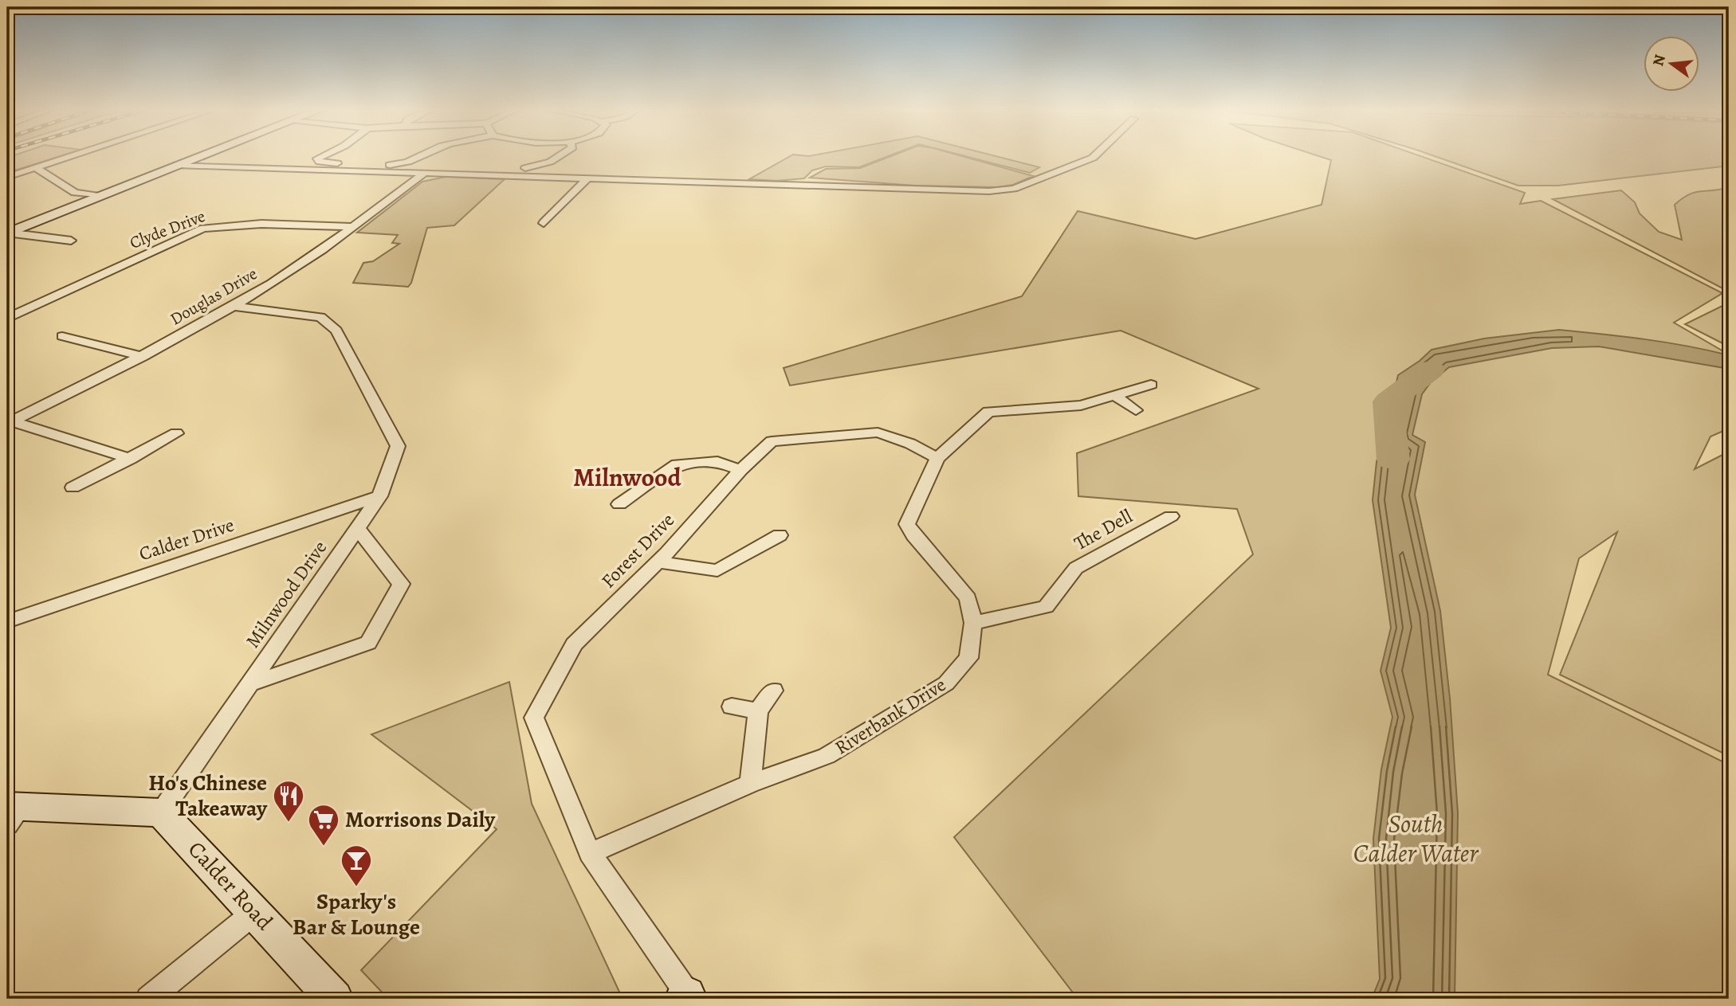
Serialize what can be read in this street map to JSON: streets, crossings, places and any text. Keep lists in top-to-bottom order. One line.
{"streets":{"main road":["Calder Road"],"street":["Clyde Drive","Douglas Drive","The Dell","Calder Drive","Forest Drive","Milnwood Drive","Riverbank Drive"]},"crossings":[["Clyde Drive","Douglas Drive"],["Douglas Drive","Milnwood Drive"],["The Dell","Riverbank Drive"],["Calder Drive","Milnwood Drive"],["Forest Drive","Riverbank Drive"],["Milnwood Drive","Calder Road"]],"districts":["Milnwood"],"water":["South Calder Water"],"places":{"restaurant":["Ho's Chinese Takeaway"],"supermarket":["Morrisons Daily"],"bar":["Sparky's Bar & Lounge"]},"north":"left"}
